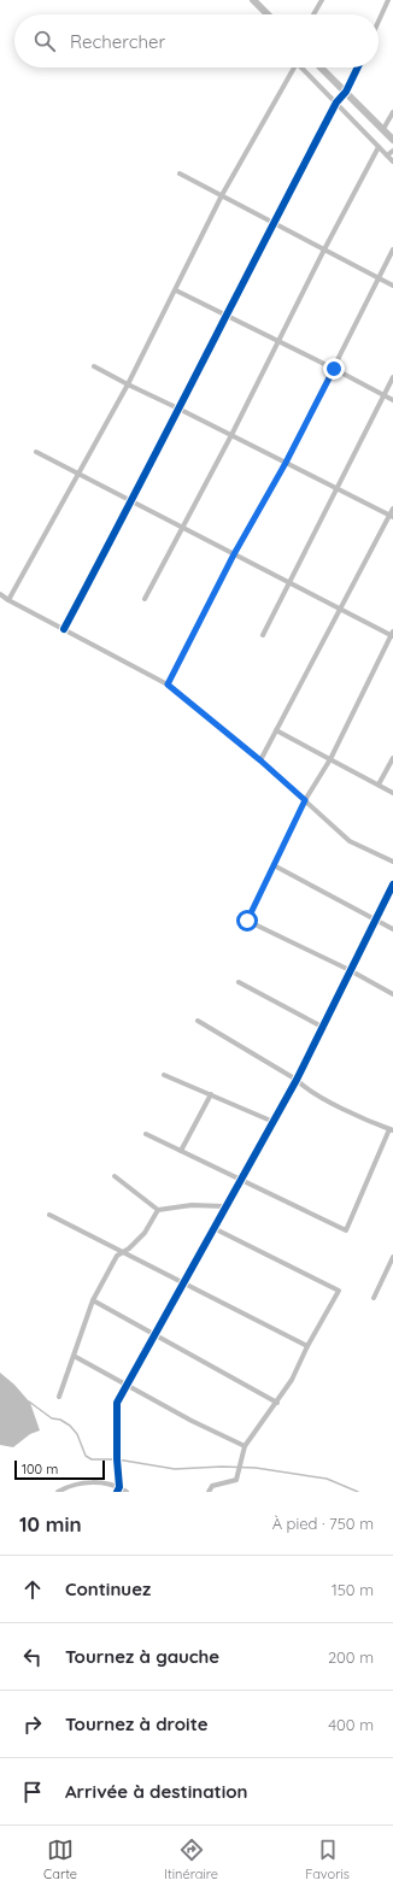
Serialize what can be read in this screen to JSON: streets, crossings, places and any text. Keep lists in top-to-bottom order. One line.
{"scale_bar":"100 m","page":{"search":"Rechercher","scale":"100 m","heading":["10 min","À pied · 750 m"],"list":[["Continuez","150 m"],["Tournez à gauche","200 m"],["Tournez à droite","400 m"],"Arrivée à destination"],"nav":["Carte","Itinéraire","Favoris"]}}
